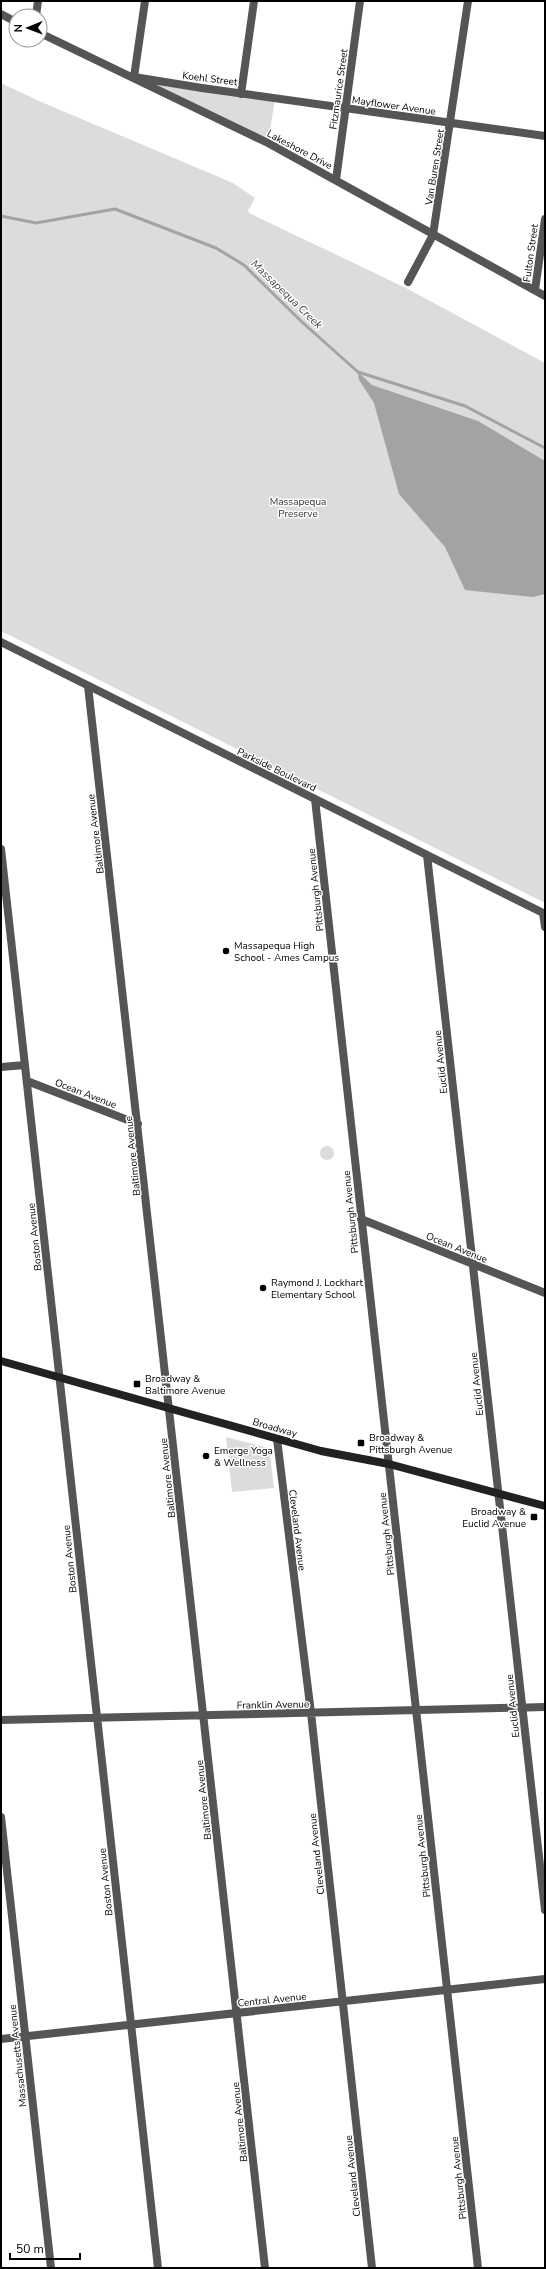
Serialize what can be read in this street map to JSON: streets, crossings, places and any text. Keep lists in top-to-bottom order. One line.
{"streets":{"main road":["Broadway"],"street":["Koehl Street","Fitzmaurice Street","Mayflower Avenue","Lakeshore Drive","Van Buren Street","Fulton Street","Parkside Boulevard","Baltimore Avenue","Pittsburgh Avenue","Euclid Avenue","Ocean Avenue","Boston Avenue","Cleveland Avenue","Franklin Avenue","Central Avenue","Massachusetts Avenue"]},"crossings":[["Koehl Street","Mayflower Avenue"],["Koehl Street","Lakeshore Drive"],["Fitzmaurice Street","Mayflower Avenue"],["Fitzmaurice Street","Lakeshore Drive"],["Mayflower Avenue","Van Buren Street"],["Lakeshore Drive","Van Buren Street"],["Lakeshore Drive","Fulton Street"],["Parkside Boulevard","Baltimore Avenue"],["Parkside Boulevard","Pittsburgh Avenue"],["Parkside Boulevard","Euclid Avenue"],["Baltimore Avenue","Ocean Avenue"],["Baltimore Avenue","Broadway"],["Baltimore Avenue","Franklin Avenue"],["Baltimore Avenue","Central Avenue"],["Pittsburgh Avenue","Ocean Avenue"],["Pittsburgh Avenue","Broadway"],["Pittsburgh Avenue","Franklin Avenue"],["Pittsburgh Avenue","Central Avenue"],["Euclid Avenue","Ocean Avenue"],["Euclid Avenue","Broadway"],["Euclid Avenue","Franklin Avenue"],["Ocean Avenue","Boston Avenue"],["Boston Avenue","Broadway"],["Boston Avenue","Franklin Avenue"],["Boston Avenue","Central Avenue"],["Broadway","Cleveland Avenue"],["Cleveland Avenue","Franklin Avenue"],["Cleveland Avenue","Central Avenue"],["Central Avenue","Massachusetts Avenue"]],"water":["Massapequa Creek"],"parks":["Massapequa Preserve"],"places":{"other":["Massapequa High School - Ames Campus","Raymond J. Lockhart Elementary School","Emerge Yoga & Wellness"],"transit":["Broadway & Baltimore Avenue","Broadway & Pittsburgh Avenue","Broadway & Euclid Avenue"]},"scale_bar":"50 m","north":"left"}
